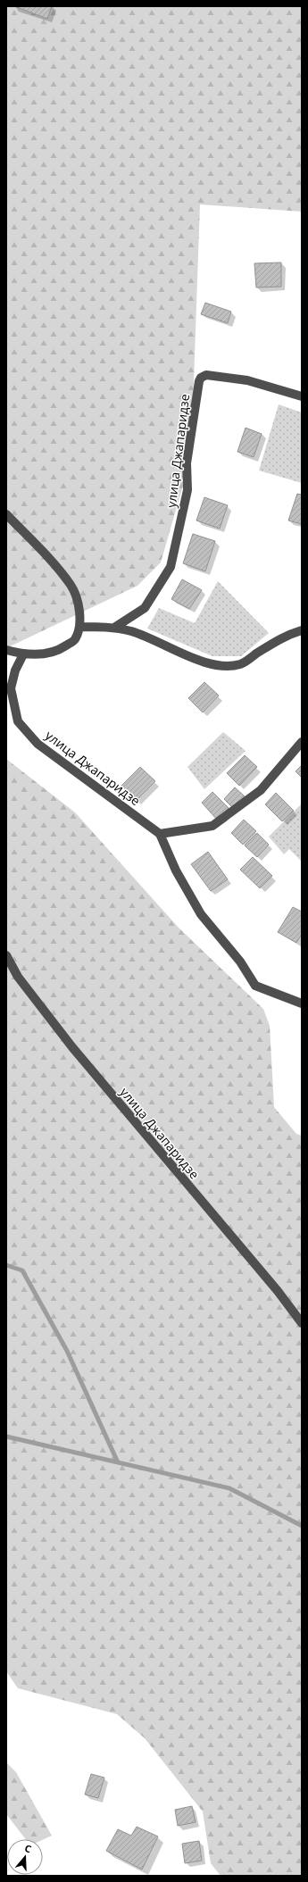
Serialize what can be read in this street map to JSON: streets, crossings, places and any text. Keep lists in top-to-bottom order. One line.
{"streets":{"street":["улица Джапаридзе"]},"north":"top"}
